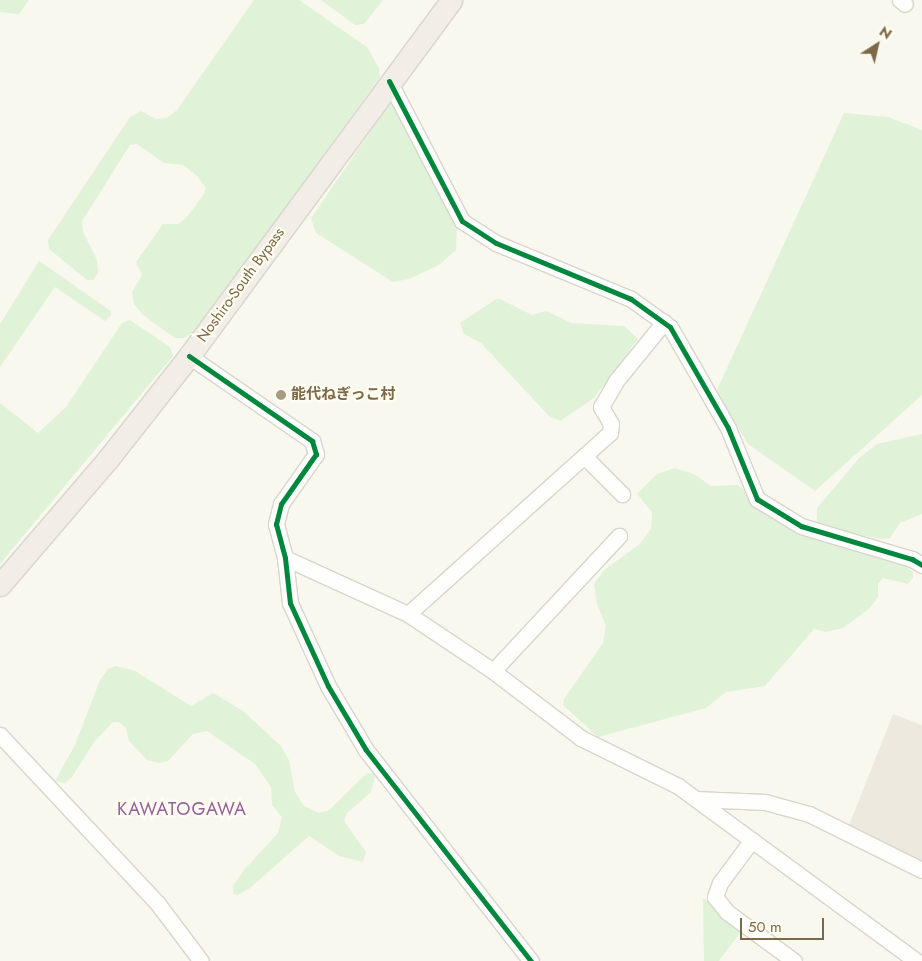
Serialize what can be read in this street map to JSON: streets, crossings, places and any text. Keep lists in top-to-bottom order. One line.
{"streets":{"highway":["Noshiro-South Bypass"]},"districts":["KAWATOGAWA"],"places":["能代ねぎっこ村"],"scale_bar":"50 m","north":"top right"}
